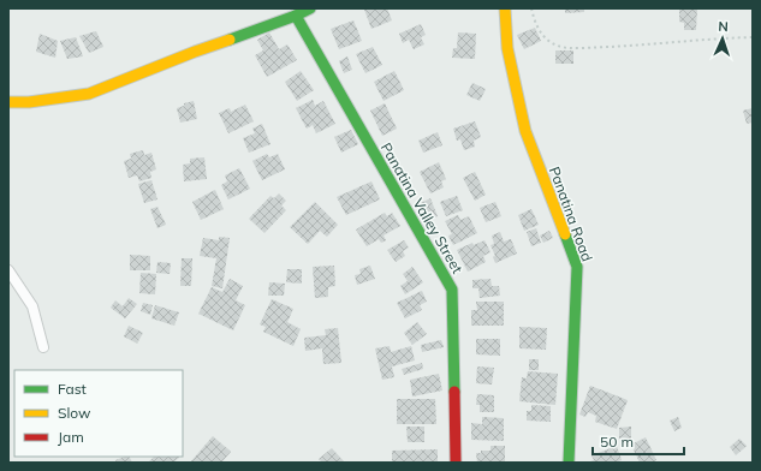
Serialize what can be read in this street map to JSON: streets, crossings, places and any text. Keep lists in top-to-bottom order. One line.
{"streets":{"street":["Panatina Valley Street","Panatina Road"]},"legend":["Fast","Slow","Jam"],"scale_bar":"50 m","north":"top"}
